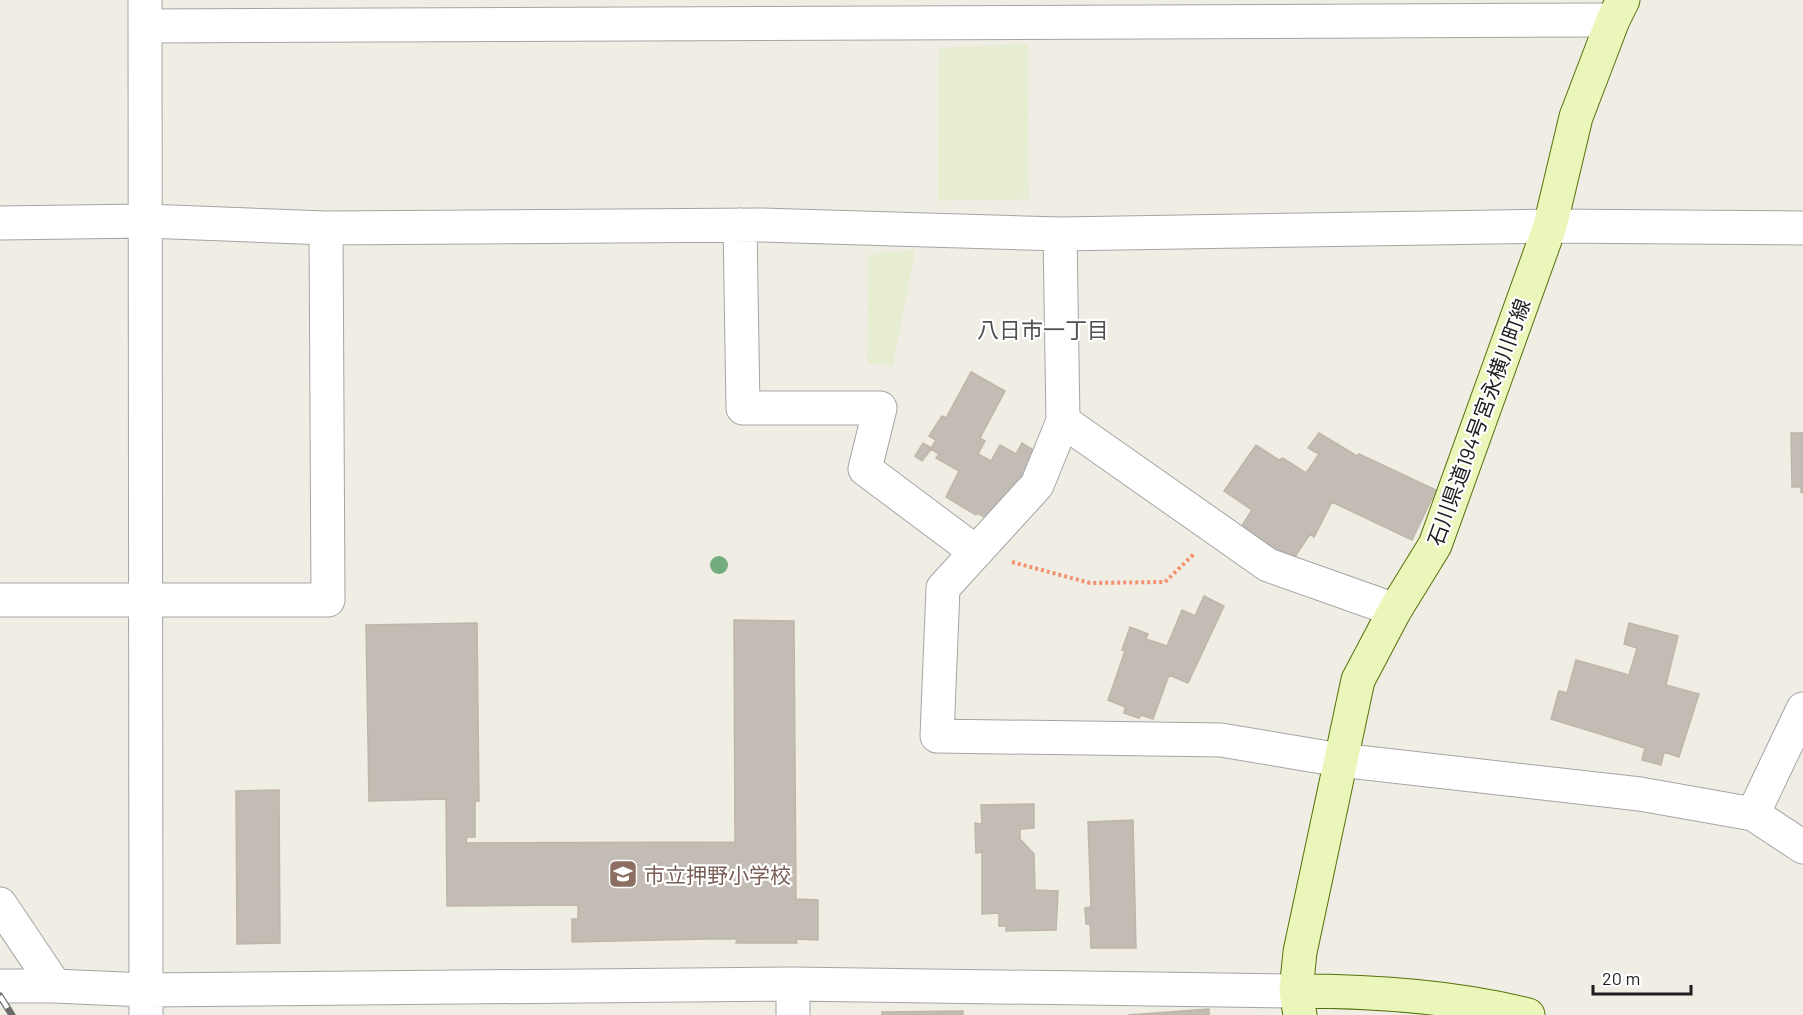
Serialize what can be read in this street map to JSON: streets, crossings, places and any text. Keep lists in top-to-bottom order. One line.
{"streets":{"main road":["石川県道194号宮永横川町線"]},"districts":["八日市一丁目"],"places":{"school or university":["市立押野小学校"]},"scale_bar":"20 m"}
